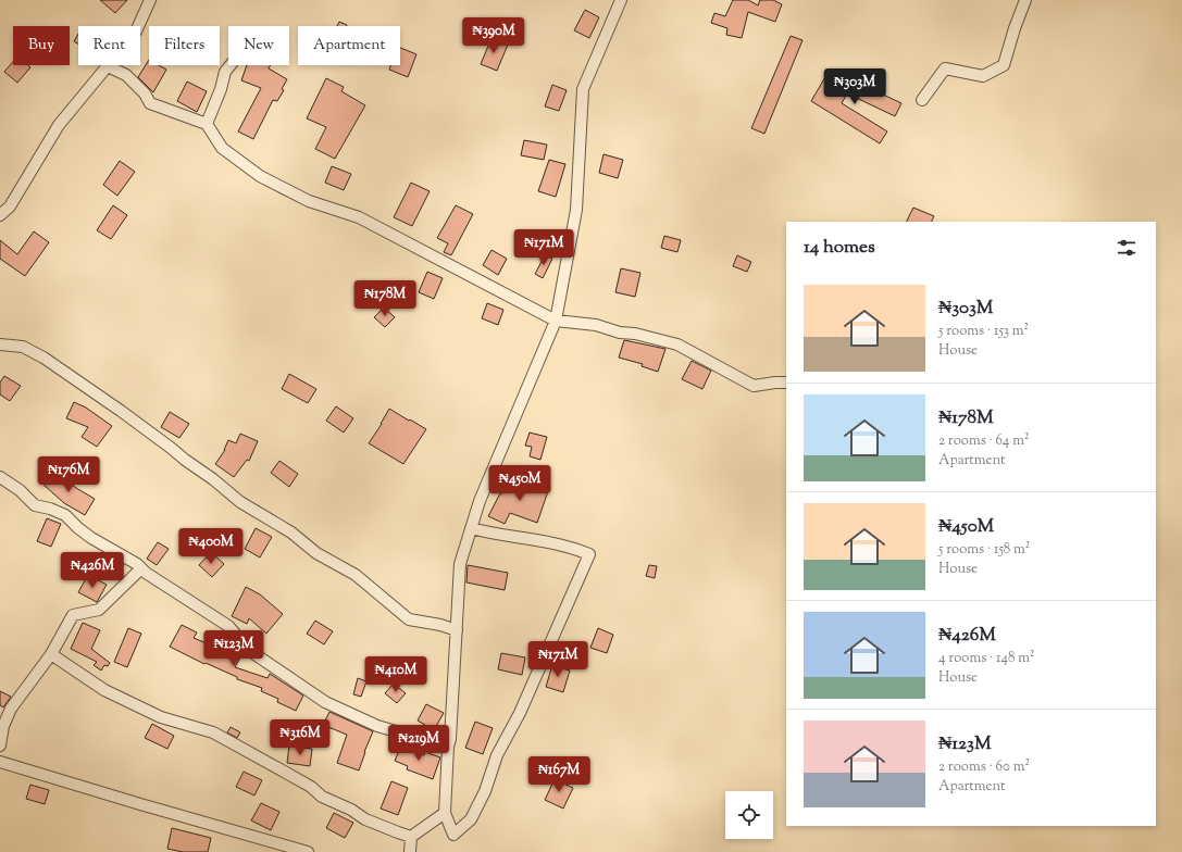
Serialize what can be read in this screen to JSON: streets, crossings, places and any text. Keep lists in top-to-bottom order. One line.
{"page":{"price":["₦390M","₦303M","₦171M","₦178M","₦176M","₦450M","₦400M","₦426M","₦123M","₦171M","₦410M","₦316M","₦219M","₦167M"],"chip":["Buy","Rent","Filters","New","Apartment"],"heading":"14 homes","list":[{"name":"₦303M","note":"5 rooms · 153 m² · House"},{"name":"₦178M","note":"2 rooms · 64 m² · Apartment"},{"name":"₦450M","note":"5 rooms · 158 m² · House"},{"name":"₦426M","note":"4 rooms · 148 m² · House"},{"name":"₦123M","note":"2 rooms · 60 m² · Apartment"}]}}
